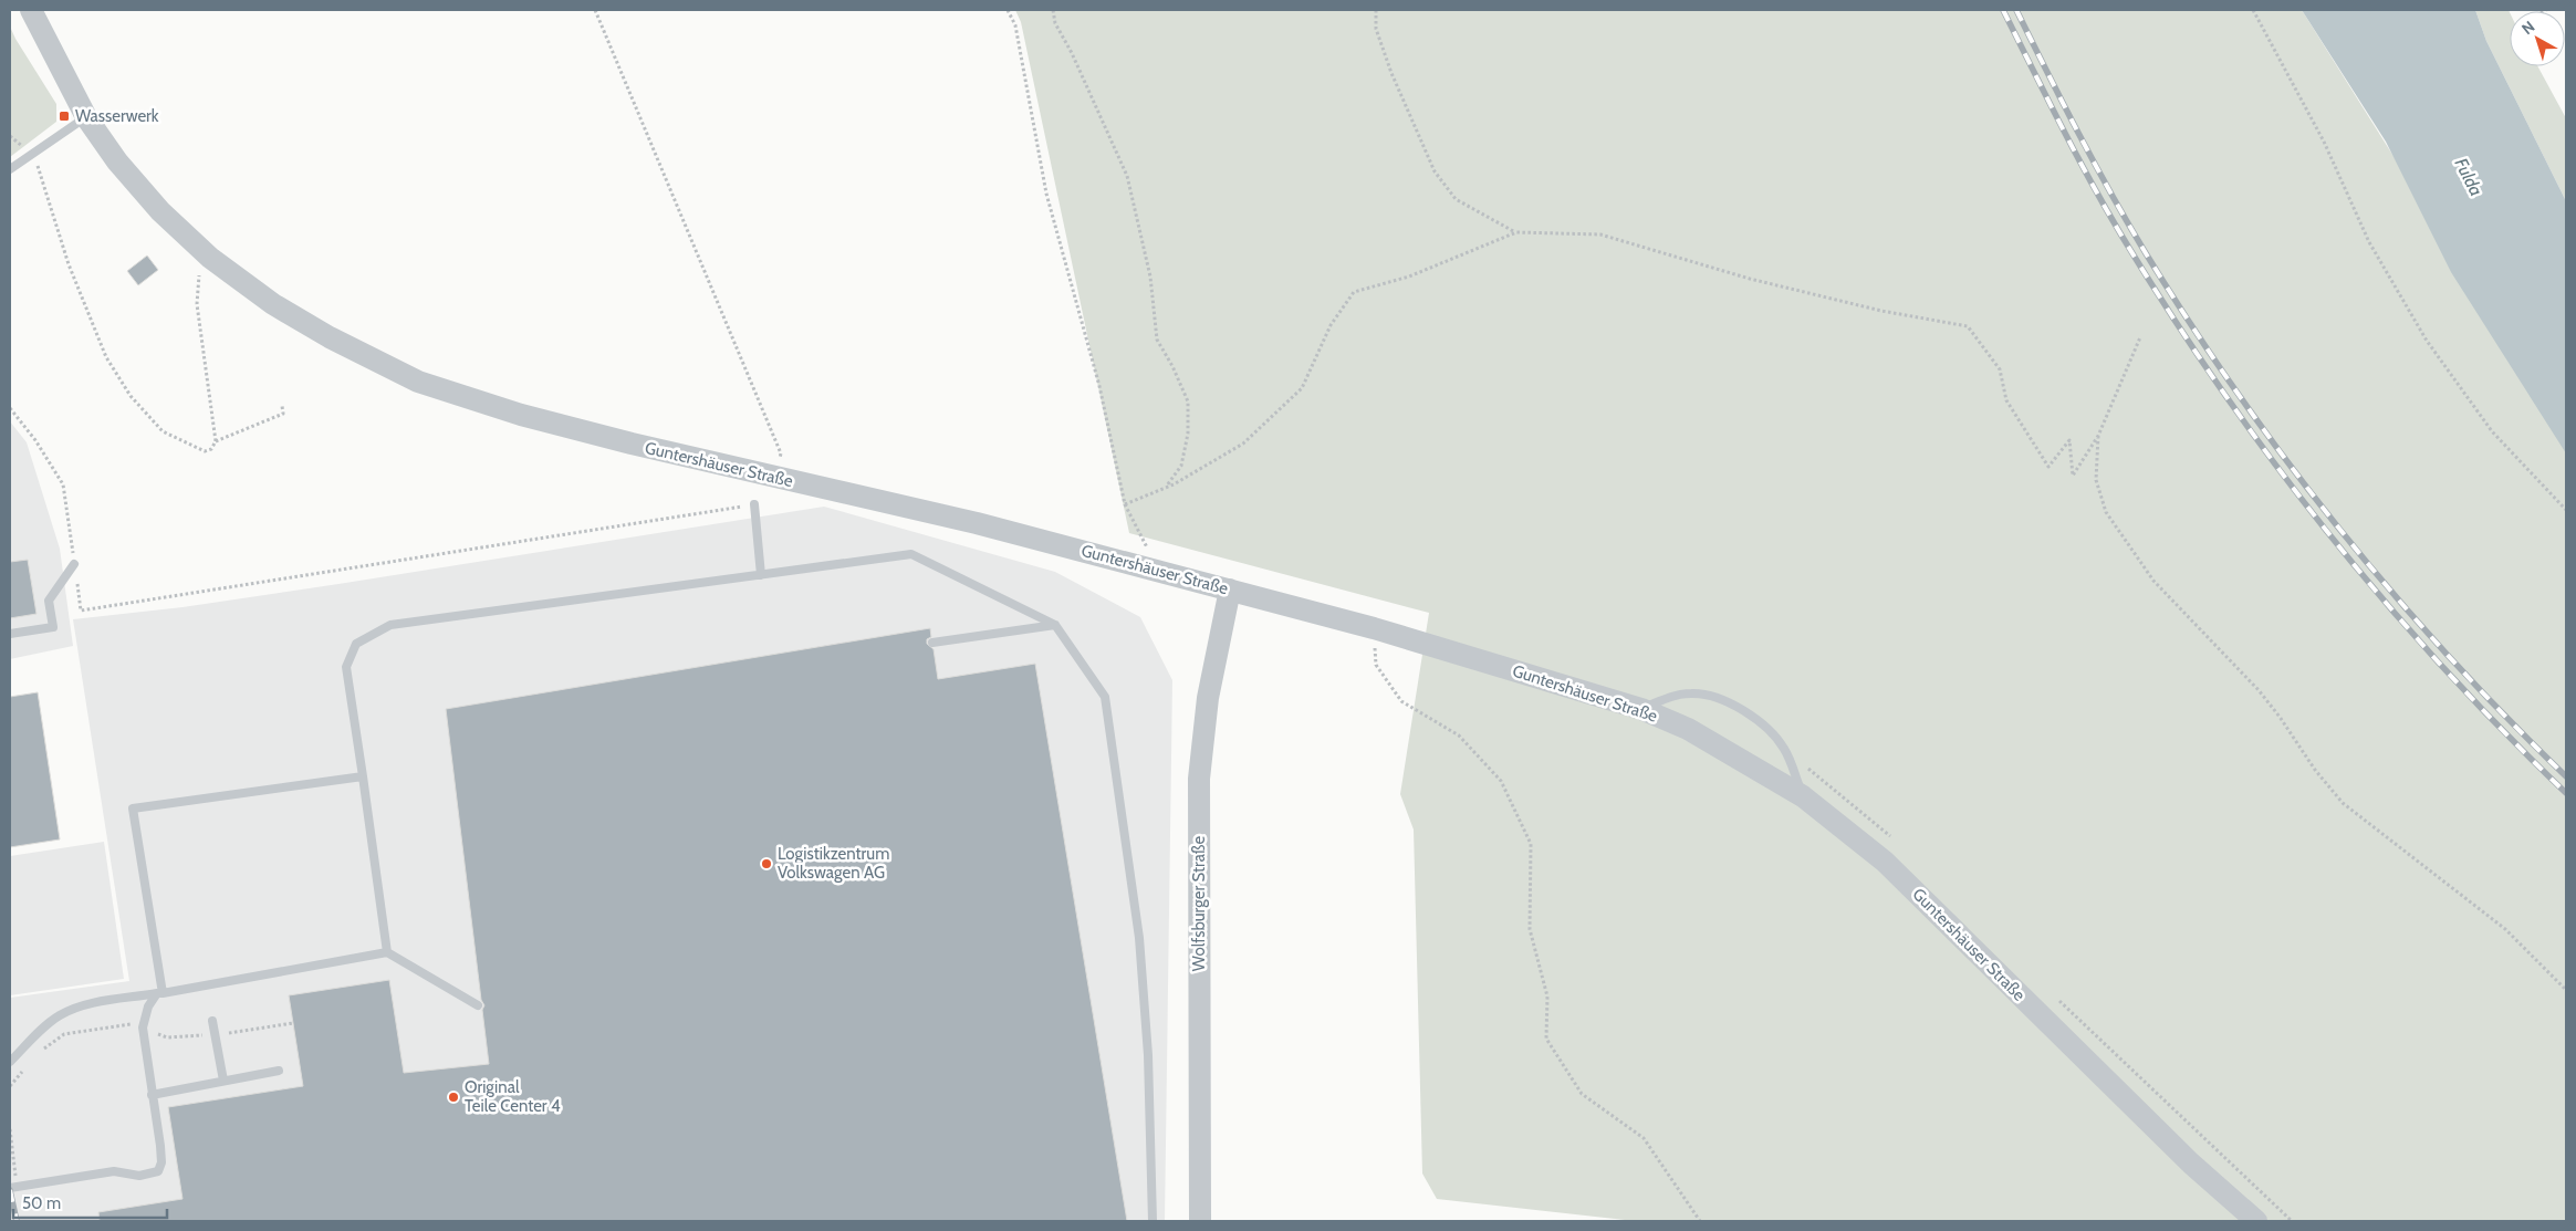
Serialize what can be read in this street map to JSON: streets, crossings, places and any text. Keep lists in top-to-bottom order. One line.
{"streets":{"street":["Guntershäuser Straße","Wolfsburger Straße"]},"crossings":[["Guntershäuser Straße","Wolfsburger Straße"]],"water":["Fulda"],"places":{"transit":["Wasserwerk"],"other":["Logistikzentrum Volkswagen AG","Original Teile Center 4"]},"scale_bar":"50 m","north":"top left"}
